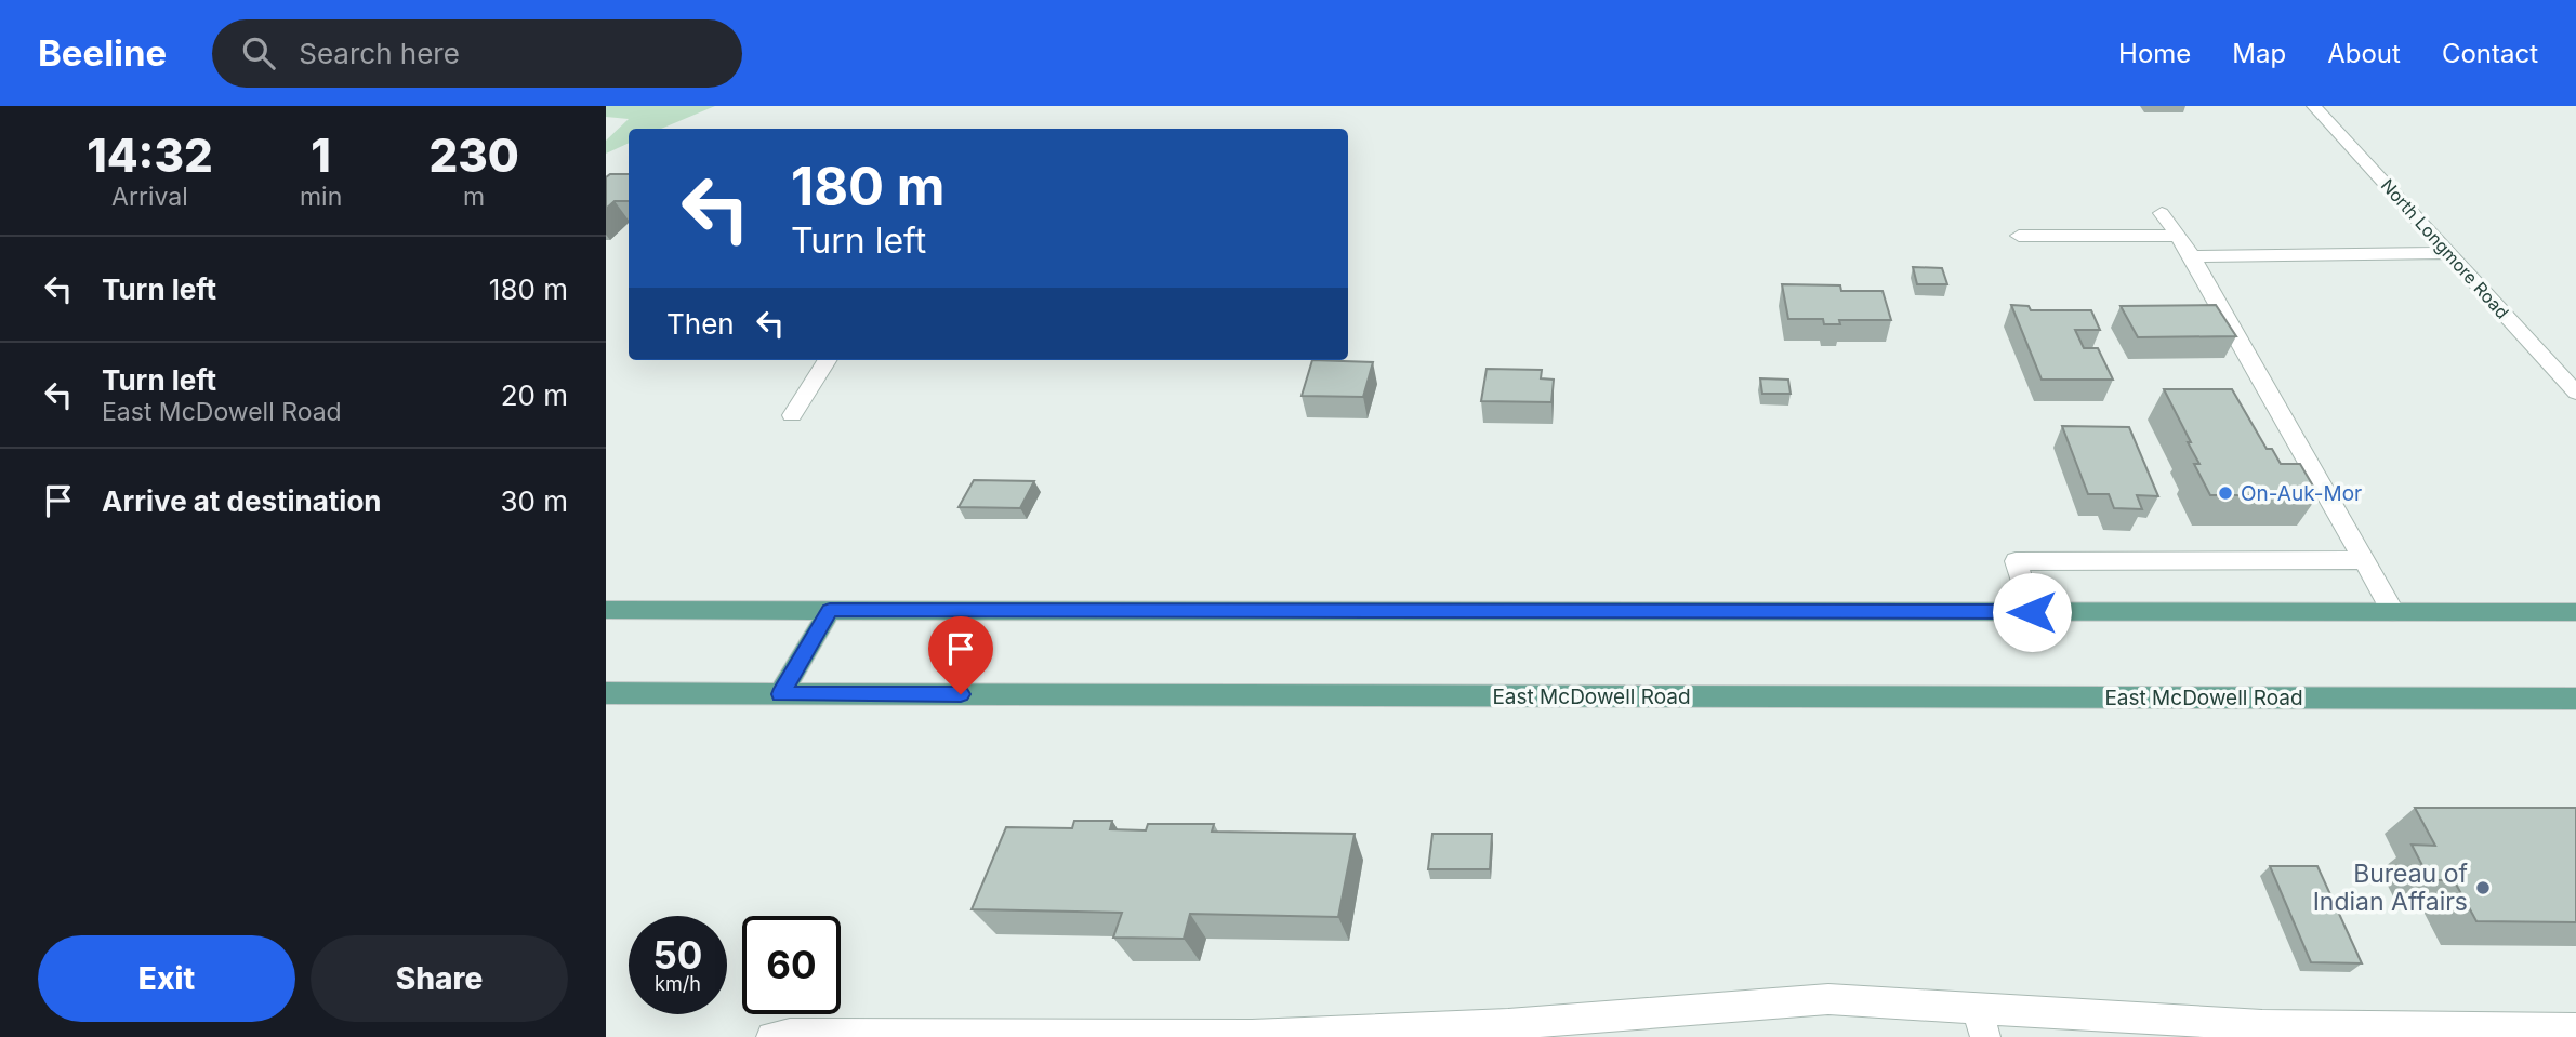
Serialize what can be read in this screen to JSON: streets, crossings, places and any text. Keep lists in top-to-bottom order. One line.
{"streets":{"main road":["East McDowell Road"],"street":["North Longmore Road"]},"places":["On-Auk-Mor","Bureau of Indian Affairs"],"page":{"header":"Beeline","search":"Search here","nav":["Home","Map","About","Contact"],"eta":["14:32","Arrival","1","min","230","m"],"turn":["180 m","Turn left"],"list":[{"name":"Turn left","value":"180 m"},{"name":"Turn left","note":"East McDowell Road","value":"20 m"},{"name":"Arrive at destination","value":"30 m"}],"then":"Then","speed":"50 km/h","limit":"60","buttons":["Exit","Share"]}}
